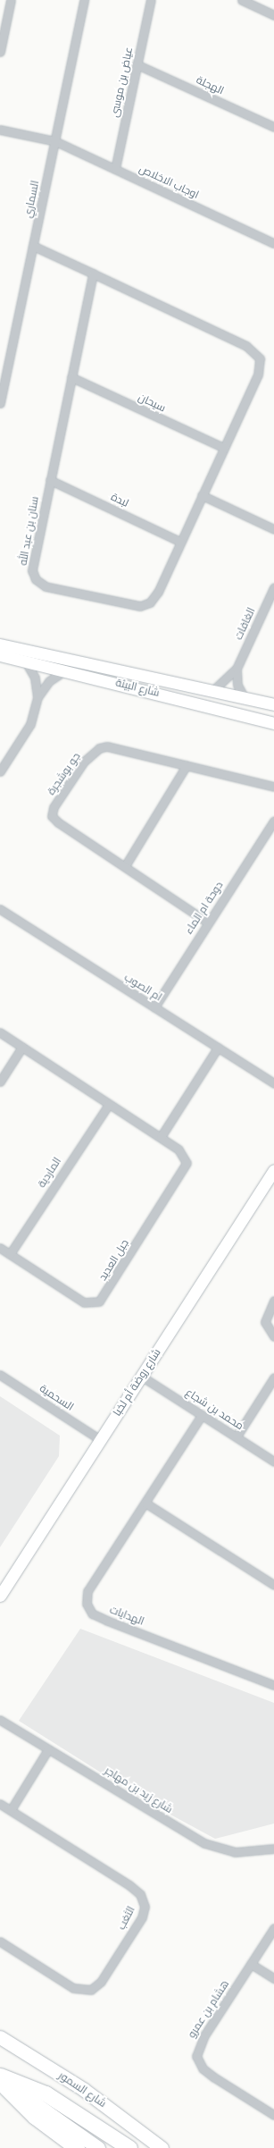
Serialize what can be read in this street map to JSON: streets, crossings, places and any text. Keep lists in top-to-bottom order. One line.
{"streets":{"main road":["شارع السمور"],"street":["عياض بن موسى","الهجلة","اوجاب الاخلاص","السماري","سيحان","لبدة","سنان بن عبد الله","الغافات","شارع البيئة","جو بوشجرة","دوحة ام الماء","ام الصوب","الماردية","جبل العديد","شارع روضة أم لخبا","السحمية","محمد بن شجاع","الهدايات","شارع زيد بن مهاجر","الثغب","هشام بن عمرو"]},"crossings":[["عياض بن موسى","الهجلة"],["عياض بن موسى","اوجاب الاخلاص"],["اوجاب الاخلاص","السماري"],["السماري","سنان بن عبد الله"],["سيحان","سنان بن عبد الله"],["لبدة","سنان بن عبد الله"],["الغافات","شارع البيئة"],["جو بوشجرة","دوحة ام الماء"],["دوحة ام الماء","ام الصوب"],["الماردية","جبل العديد"],["شارع روضة أم لخبا","السحمية"],["شارع روضة أم لخبا","محمد بن شجاع"],["محمد بن شجاع","الهدايات"]]}
